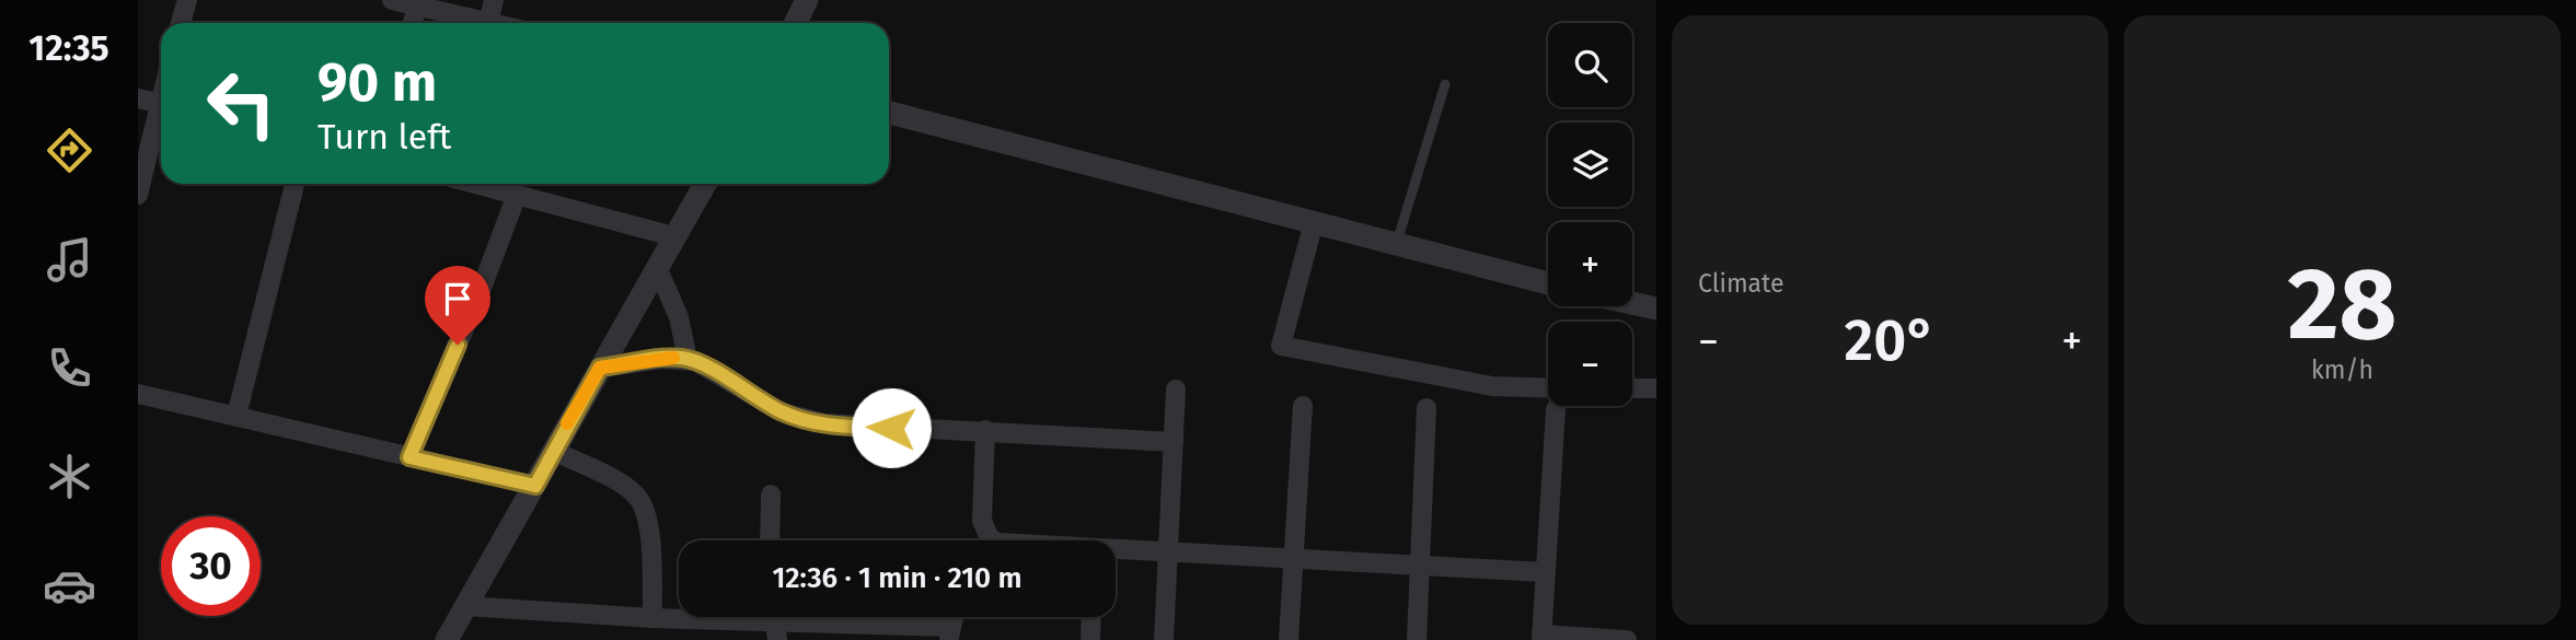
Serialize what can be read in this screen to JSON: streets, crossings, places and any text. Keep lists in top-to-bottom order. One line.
{"page":{"tabs":"12:35","tile":["Climate",["28","km/h"]],"map_buttons":["+","−"],"turn":["90 m","Turn left"],"heat":["−","20°","+"],"limit":"30","trip":"12:36 · 1 min · 210 m"}}
